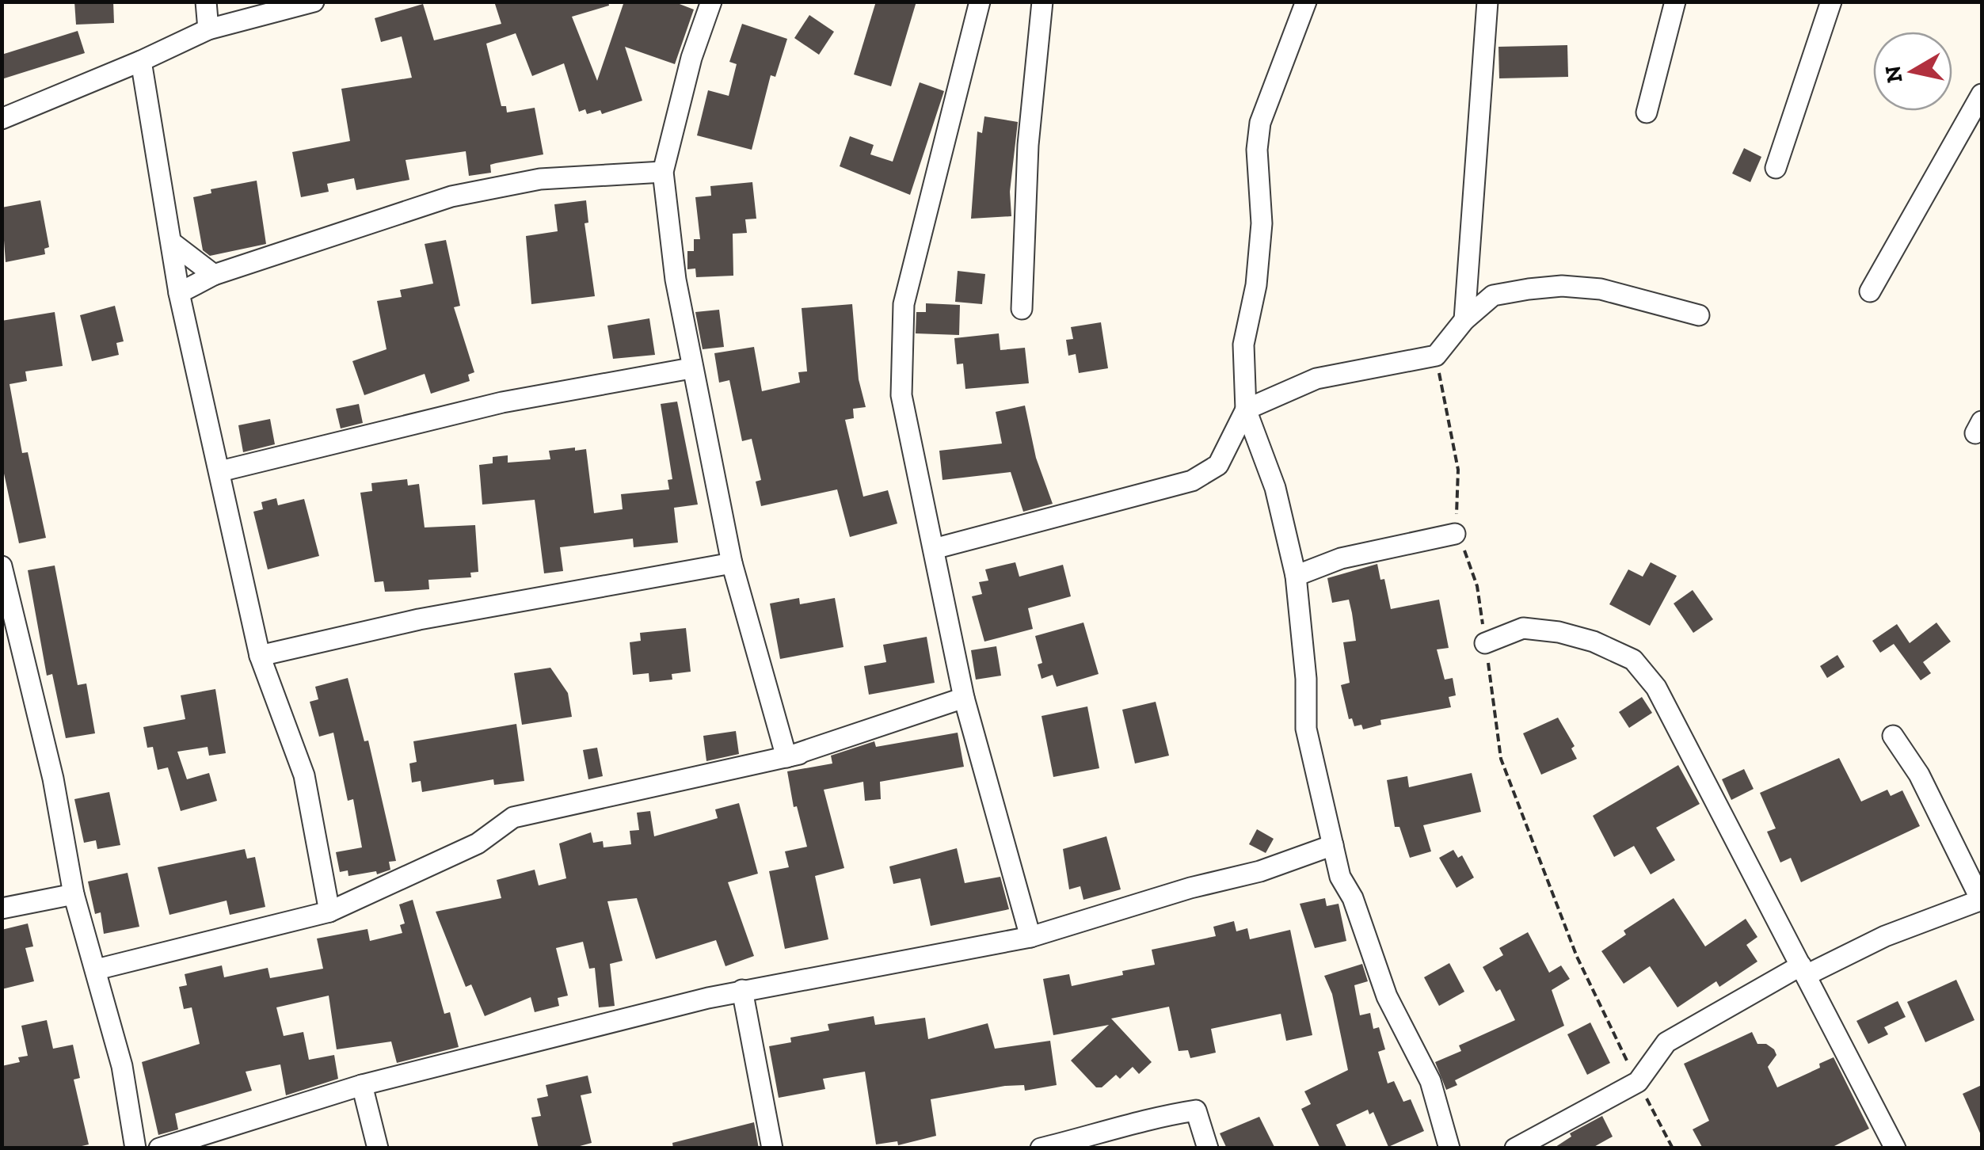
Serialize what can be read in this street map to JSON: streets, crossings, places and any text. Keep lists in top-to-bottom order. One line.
{"north":"left"}
